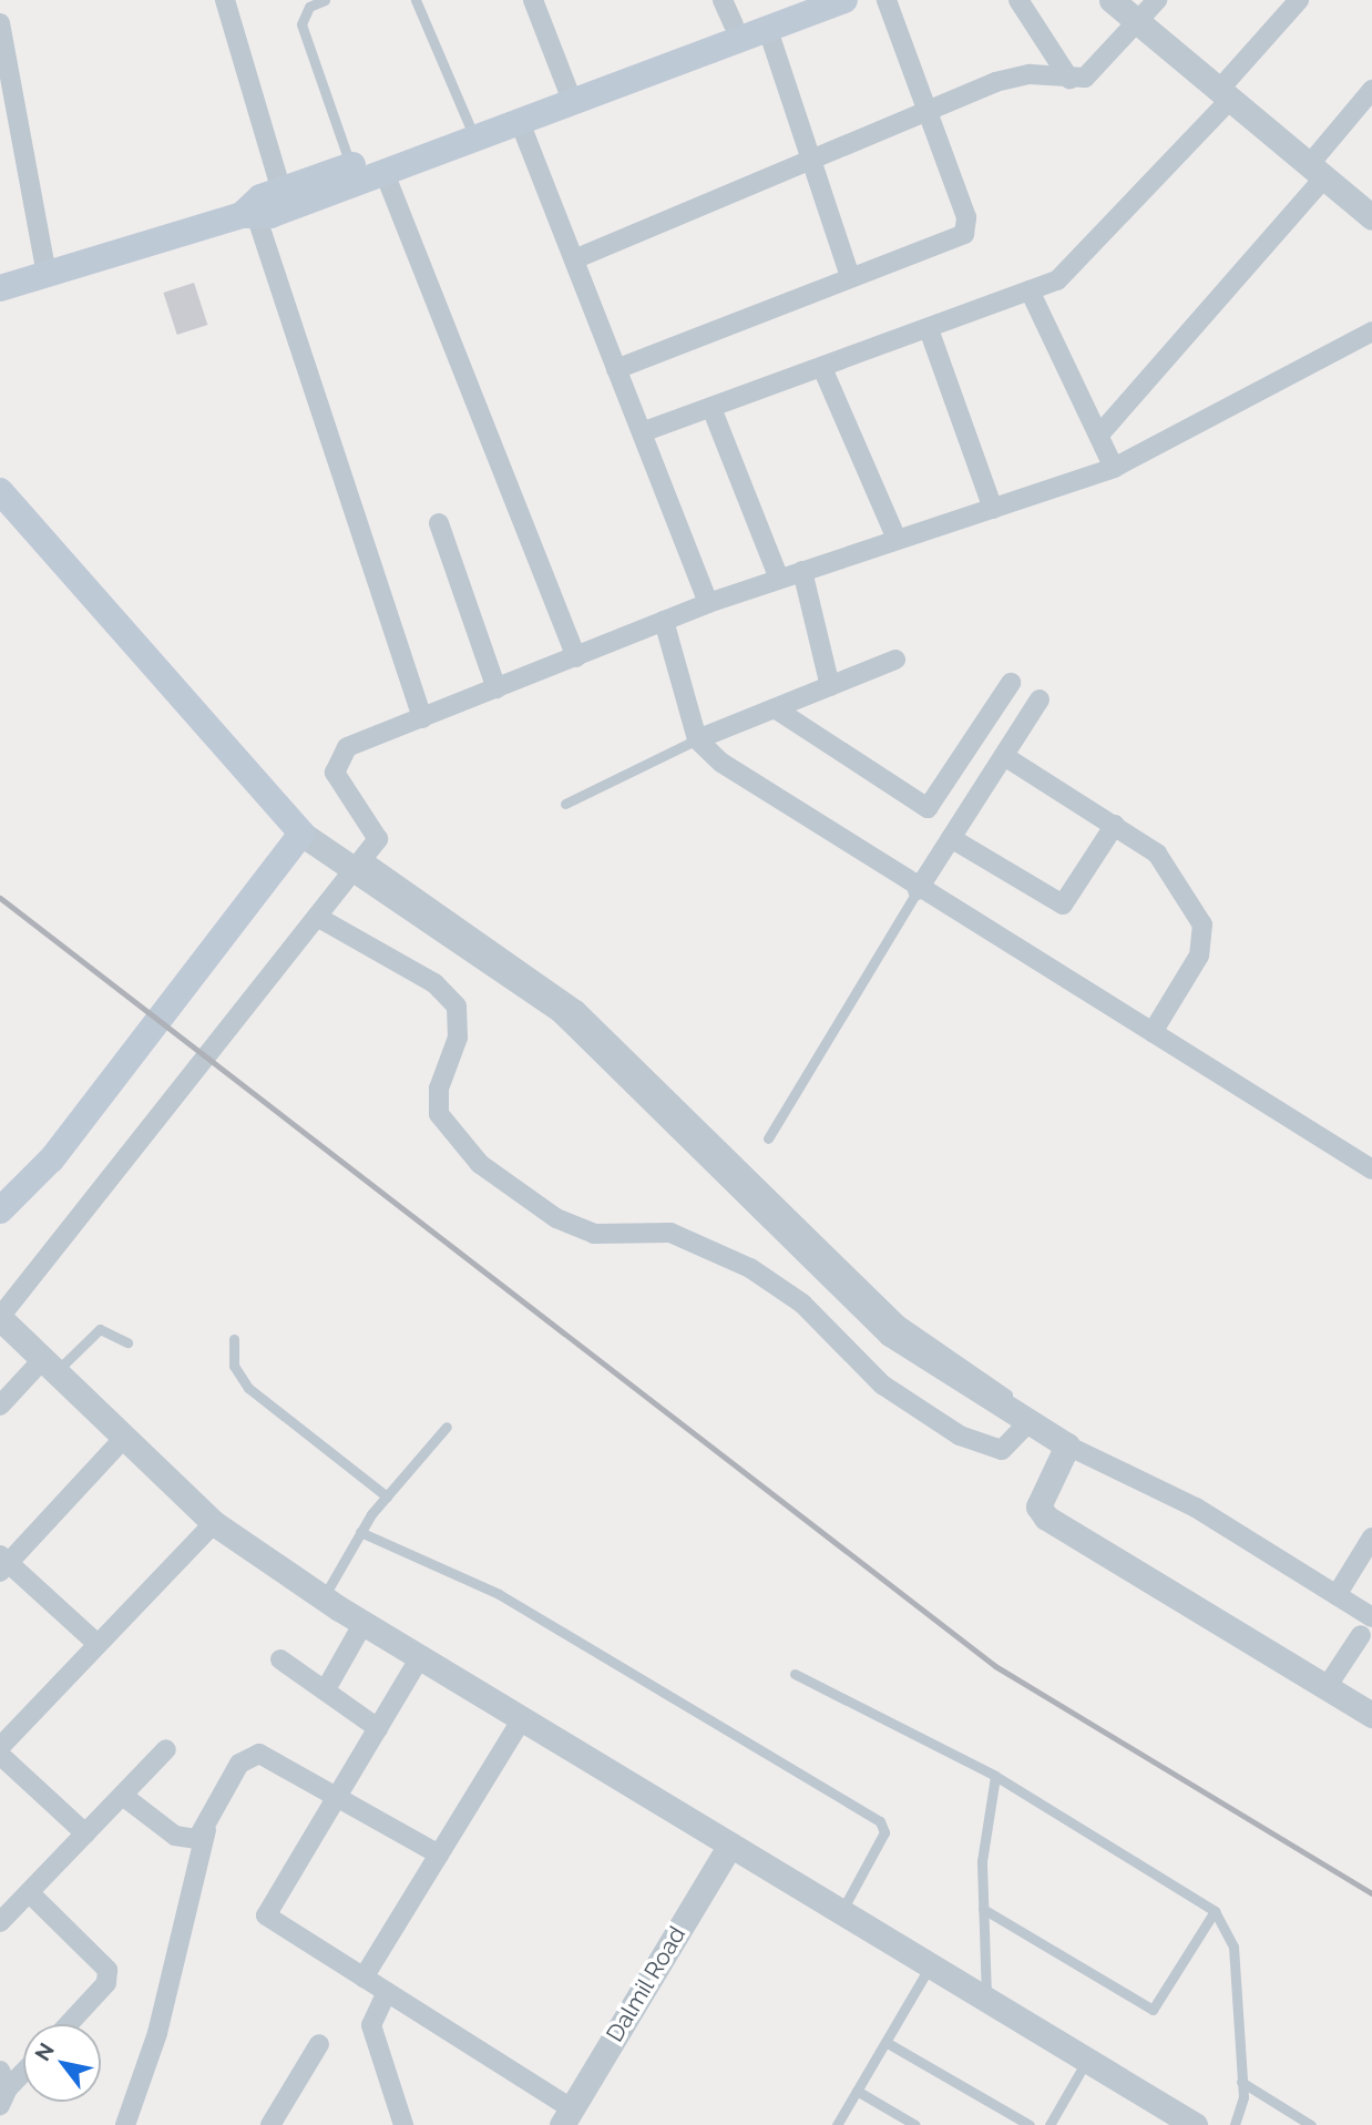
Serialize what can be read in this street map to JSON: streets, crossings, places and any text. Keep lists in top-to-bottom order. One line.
{"streets":{"street":["Dalmil Road"]},"north":"top left"}
